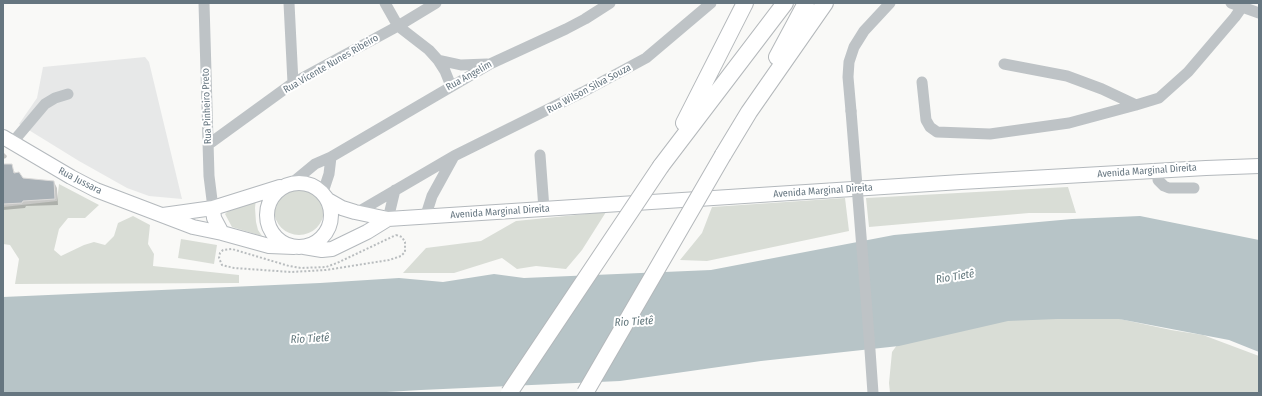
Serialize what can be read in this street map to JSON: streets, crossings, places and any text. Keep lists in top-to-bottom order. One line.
{"streets":{"main road":["Avenida Marginal Direita","Rua Jussara"],"street":["Rua Vicente Nunes Ribeiro","Rua Angelim","Rua Wilson Silva Souza","Rua Pinheiro Preto"]},"crossings":[["Rua Vicente Nunes Ribeiro","Rua Pinheiro Preto"],["Rua Angelim","Avenida Marginal Direita"],["Rua Angelim","Rua Jussara"],["Rua Wilson Silva Souza","Avenida Marginal Direita"],["Rua Pinheiro Preto","Rua Jussara"],["Avenida Marginal Direita","Rua Jussara"]],"water":["Rio Tietê"]}
